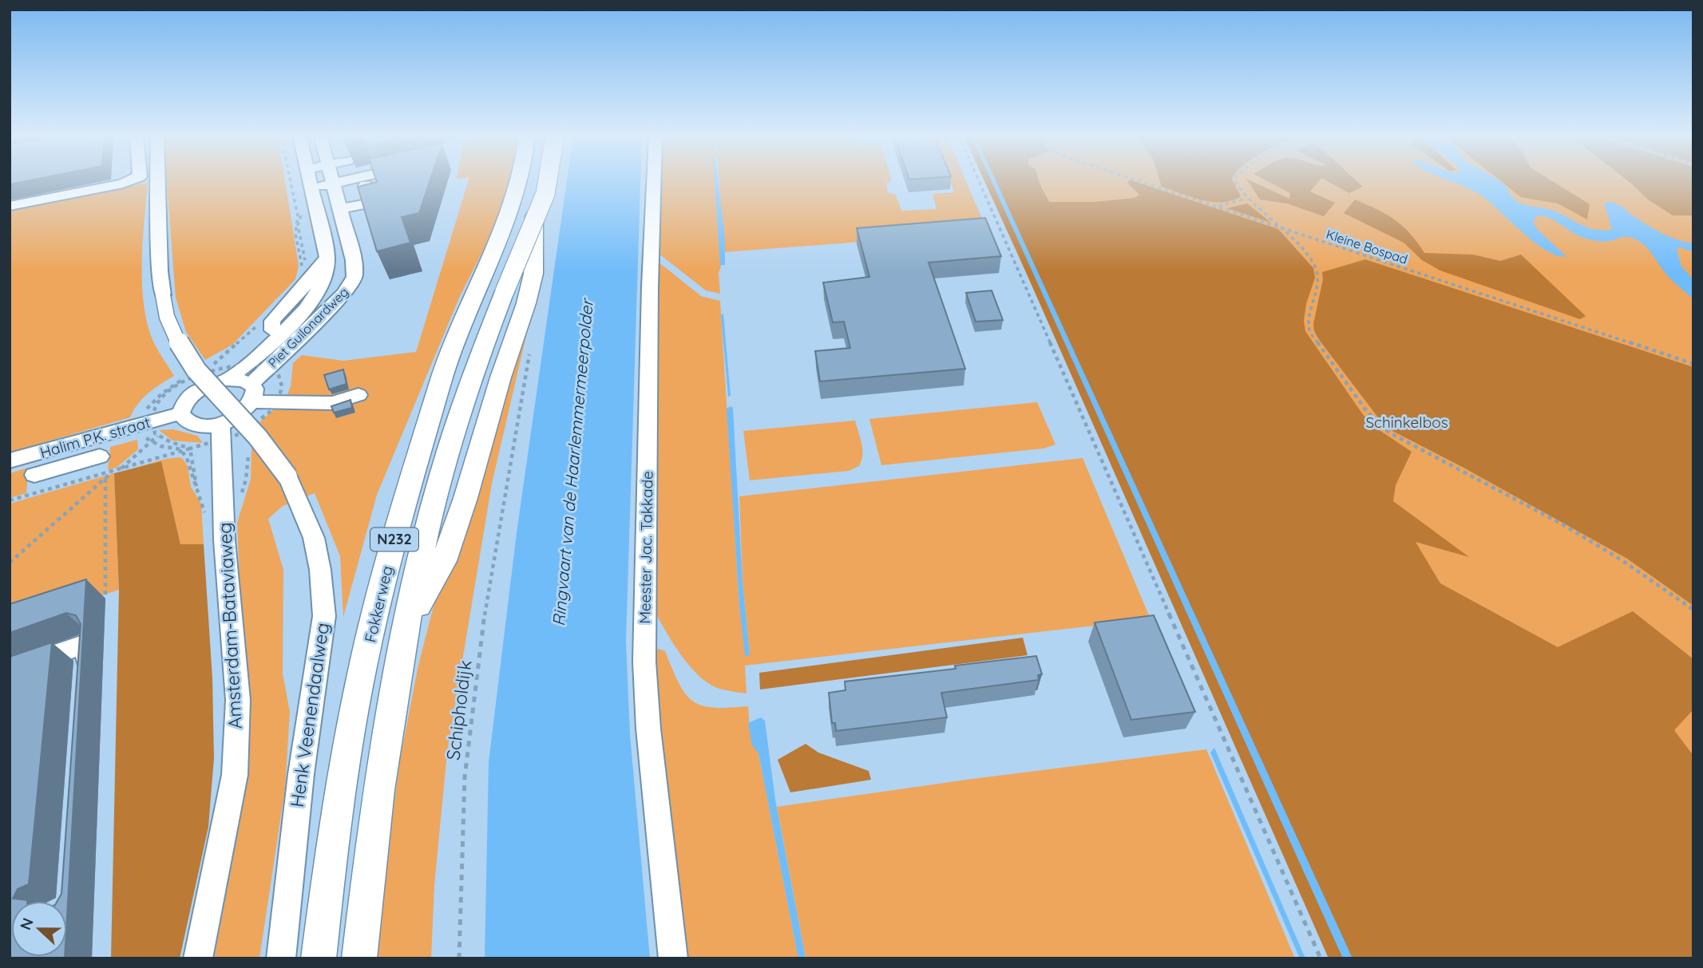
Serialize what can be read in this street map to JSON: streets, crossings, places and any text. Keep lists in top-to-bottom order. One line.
{"streets":{"main road":["N232","Fokkerweg"],"street":["Piet Guilonardweg","Halim P.K. straat","Meester Jac. Takkade","Amsterdam-Bataviaweg","Henk Veenendaalweg"],"path":["Kleine Bospad","Schipholdijk"]},"crossings":[["Piet Guilonardweg","Amsterdam-Bataviaweg"],["N232","Fokkerweg"]],"water":["Ringvaart van de Haarlemmermeerpolder"],"parks":["Schinkelbos"],"north":"left"}
